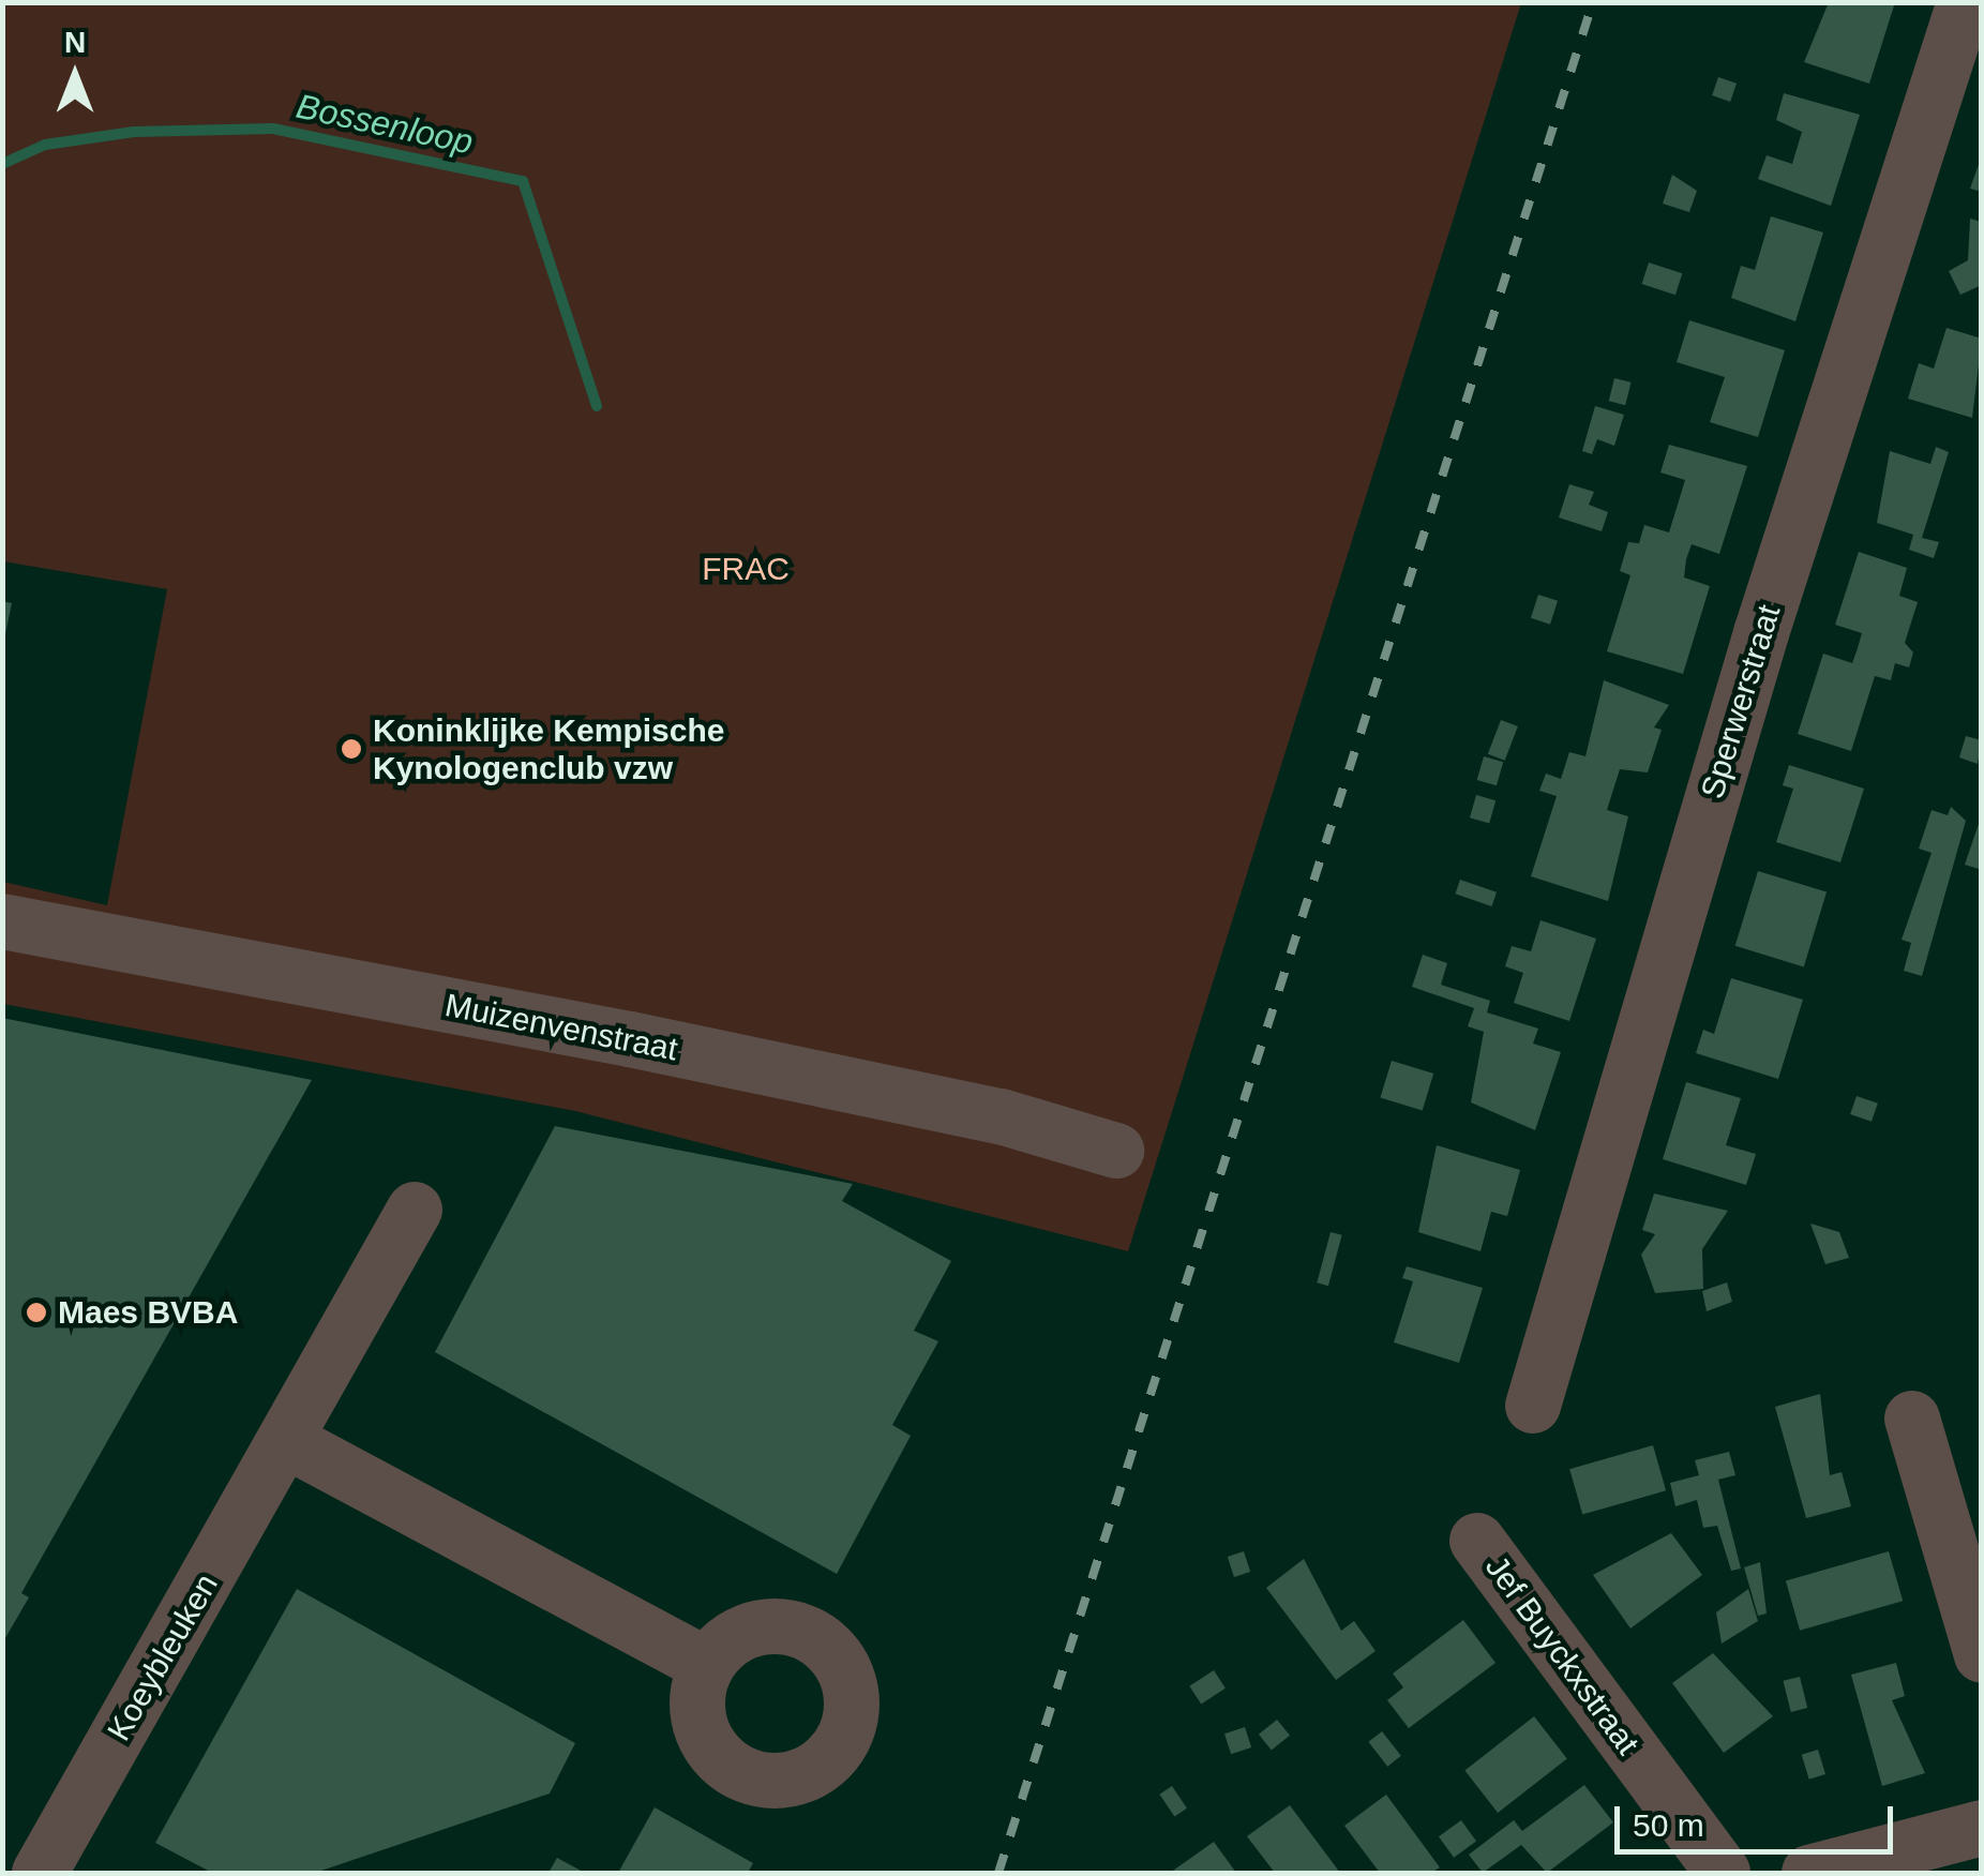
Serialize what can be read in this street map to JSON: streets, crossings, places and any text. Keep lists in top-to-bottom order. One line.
{"streets":{"street":["Sperwerstraat","Muizenvenstraat","Jef Buyckxstraat","Koeybleuken"]},"water":["Bossenloop"],"parks":["FRAC"],"places":["Koninklijke Kempische Kynologenclub vzw","Maes BVBA"],"scale_bar":"50 m","north":"top"}
